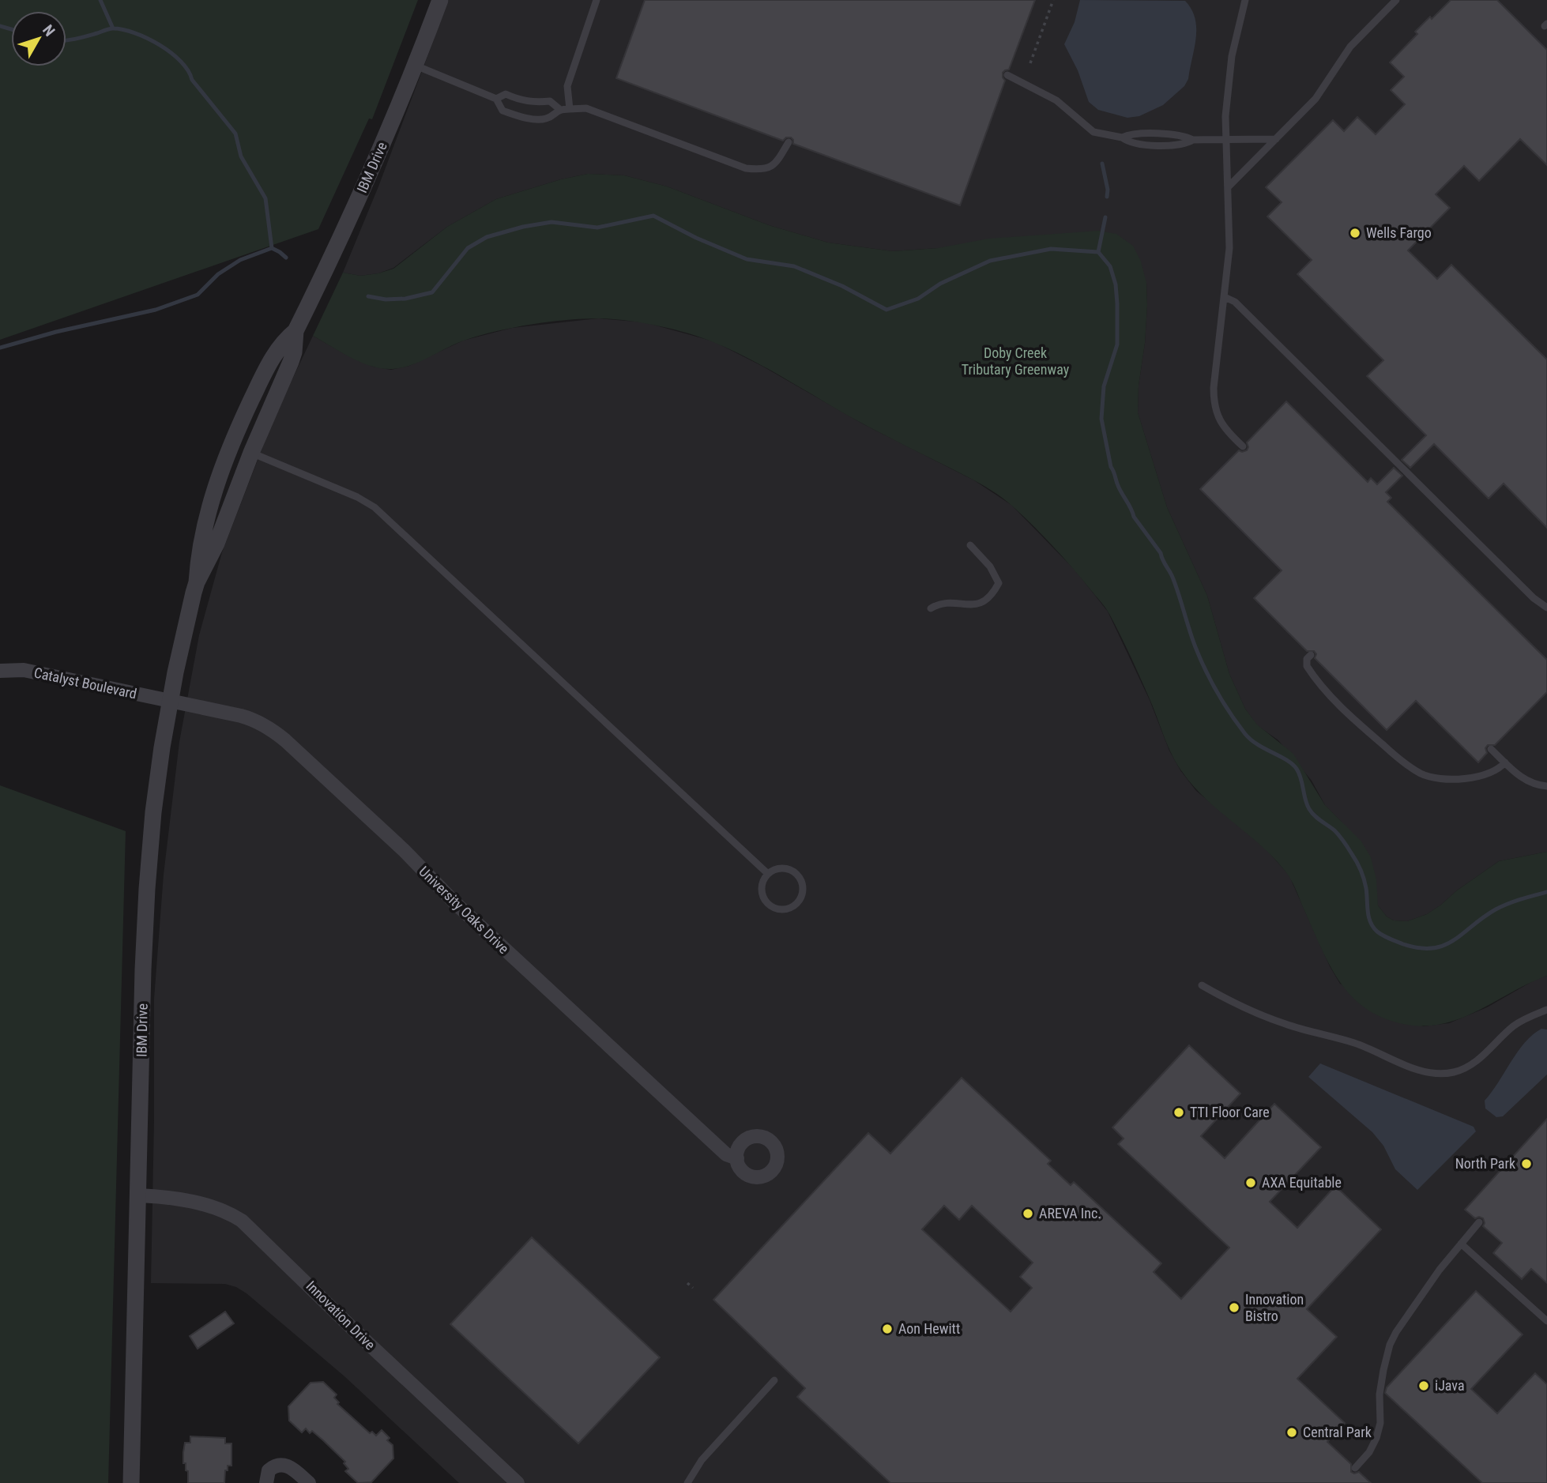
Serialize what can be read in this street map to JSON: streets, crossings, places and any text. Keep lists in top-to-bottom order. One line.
{"streets":{"street":["IBM Drive","Catalyst Boulevard","University Oaks Drive","Innovation Drive"]},"crossings":[["IBM Drive","Catalyst Boulevard"],["IBM Drive","University Oaks Drive"],["IBM Drive","Innovation Drive"],["Catalyst Boulevard","University Oaks Drive"]],"parks":["Doby Creek Tributary Greenway"],"places":["Wells Fargo","TTI Floor Care","North Park","AXA Equitable","AREVA Inc.","Innovation Bistro","Aon Hewitt","iJava","Central Park"],"north":"top right"}
